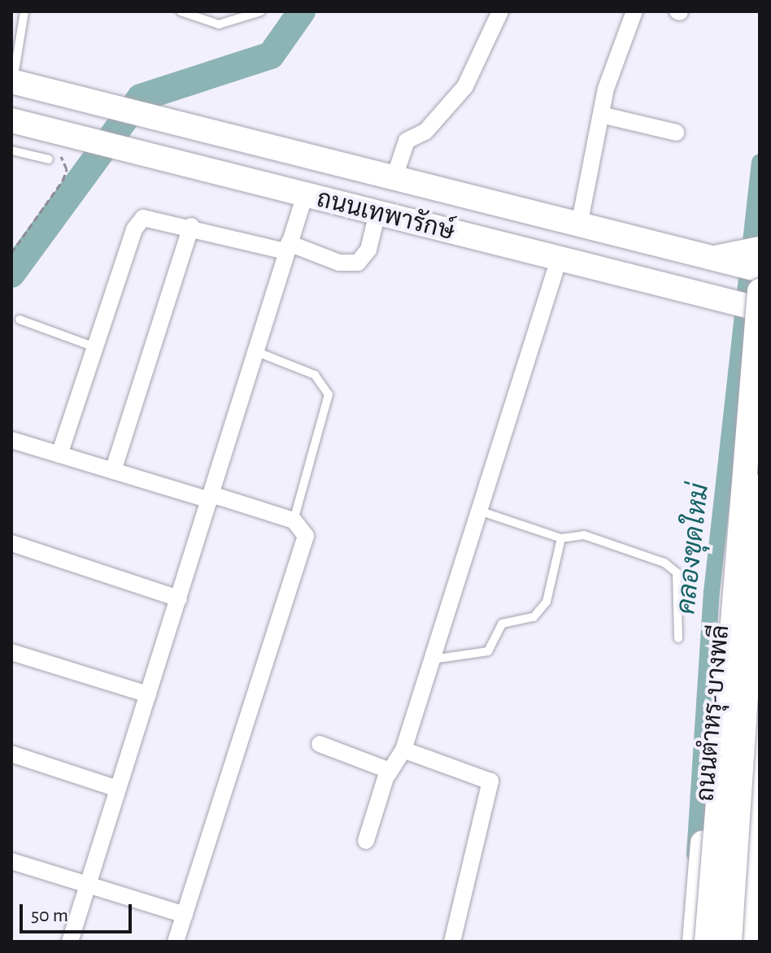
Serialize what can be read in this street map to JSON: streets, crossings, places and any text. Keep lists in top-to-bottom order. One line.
{"streets":{"main road":["ถนนเทพารักษ์","ถนนตำหรุ-บางพลี"]},"water":["คลองขุดใหม่"],"scale_bar":"50 m"}
